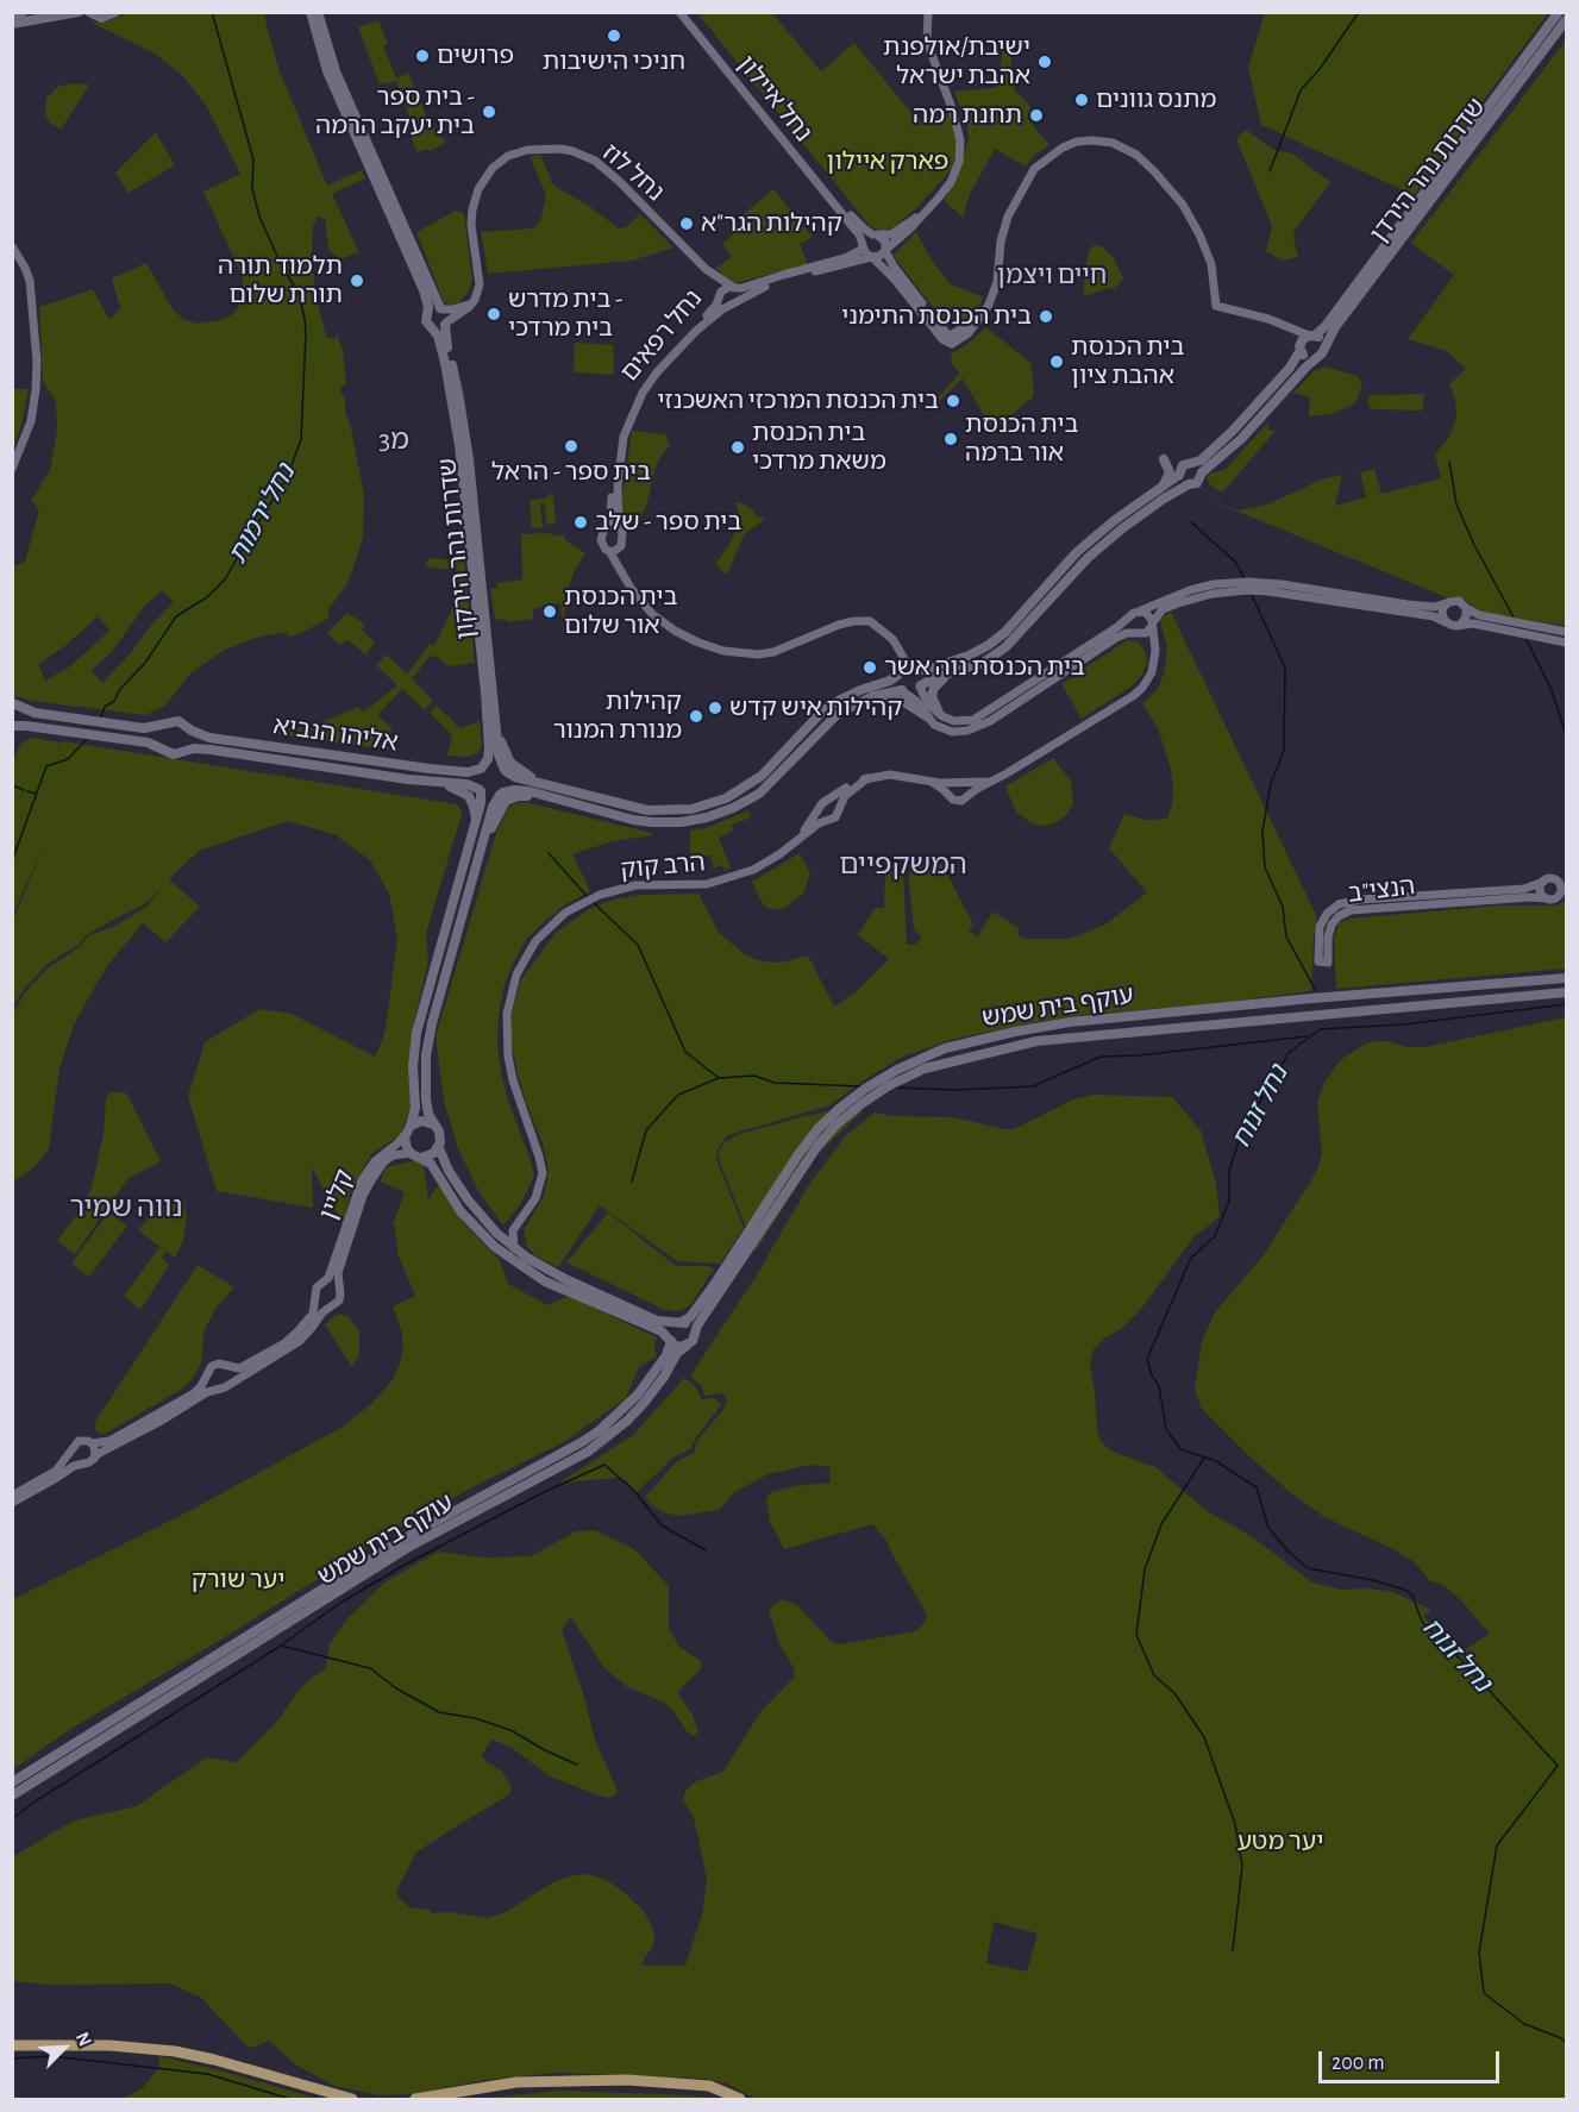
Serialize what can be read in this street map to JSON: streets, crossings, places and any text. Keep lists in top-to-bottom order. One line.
{"streets":{"main road":["שדרות נהר הירדן","שדרות נהר הירקון","אליהו הנביא","עוקף בית שמש"],"street":["נחל איילון","נחל לוז","נחל רפאים","הרב קוק","הנצי\"ב","קליין"]},"crossings":[["נחל איילון","נחל רפאים"],["נחל לוז","נחל רפאים"],["שדרות נהר הירקון","אליהו הנביא"]],"districts":["חיים ויצמן","מ3","המשקפיים","נווה שמיר"],"water":["נחל ירמות","נחל זנוח"],"parks":["פארק איילון","יער שורק","יער מטע"],"places":["חניכי הישיבות","פרושים","ישיבת/אולפנת אהבת ישראל","מתנס גוונים","בית ספר - בית יעקב הרמה","תחנת רמה","קהילות הגר\"א","תלמוד תורה תורת שלום","בית מדרש - בית מרדכי","בית הכנסת התימני","בית הכנסת אהבת ציון","בית הכנסת המרכזי האשכנזי","בית הכנסת אור ברמה","בית ספר - הראל","בית הכנסת משאת מרדכי","בית ספר - שלב","בית הכנסת אור שלום","בית הכנסת נוה אשר","קהילות איש קדש","קהילות מנורת המנור"],"scale_bar":"200 m","north":"top right"}
